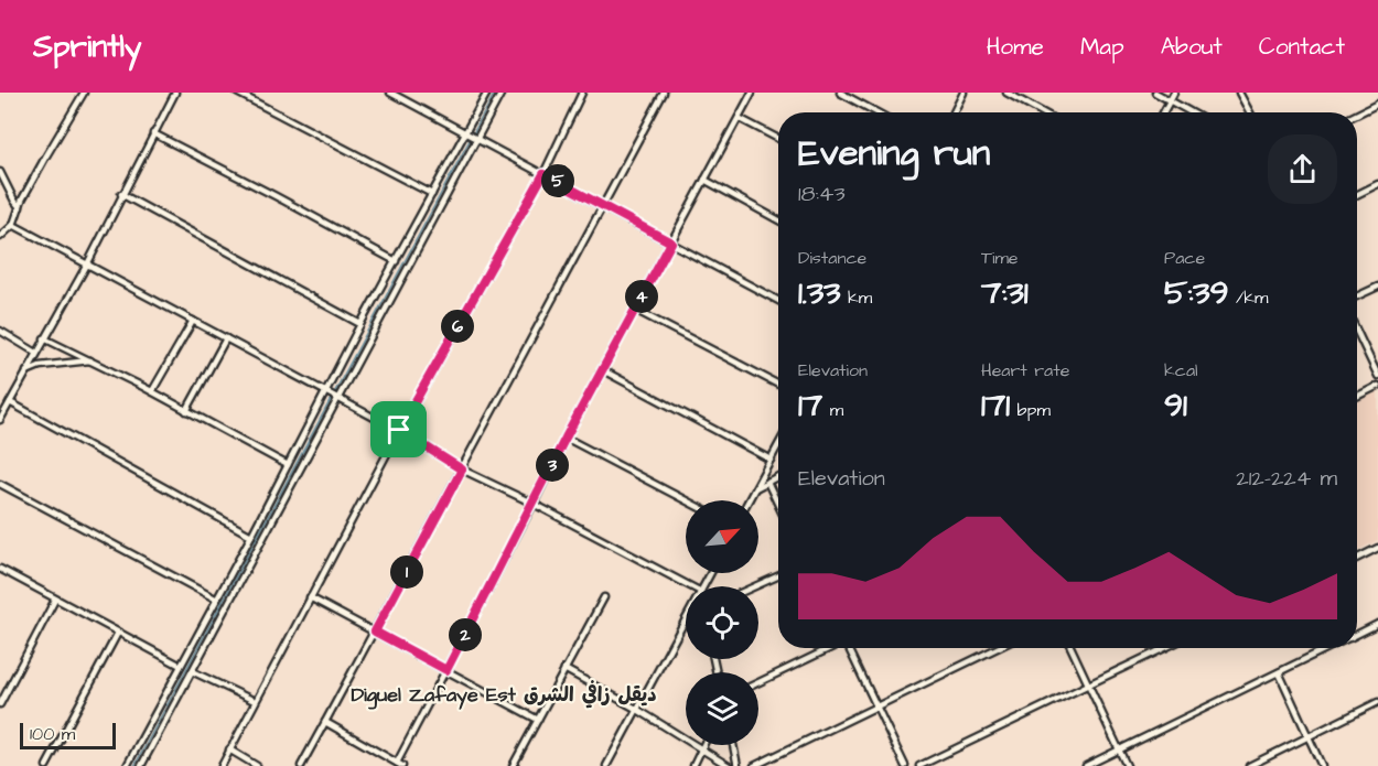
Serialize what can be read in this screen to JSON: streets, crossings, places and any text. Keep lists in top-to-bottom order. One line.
{"districts":["Diguel Zafaye Est ديقل زافي الشرق"],"scale_bar":"100 m","north":"top right","page":{"header":"Sprintly","nav":["Home","Map","About","Contact"],"heading":["Evening run","18:43"],"pins":["5","4","6","3","1","2"],"stats":[["Distance","1.33 km"],["Time","7:31"],["Pace","5:39 /km"],["Elevation","17 m"],["Heart rate","171 bpm"],["kcal","91"]],"chart":["Elevation","212–224 m"],"scale":"100 m"}}
